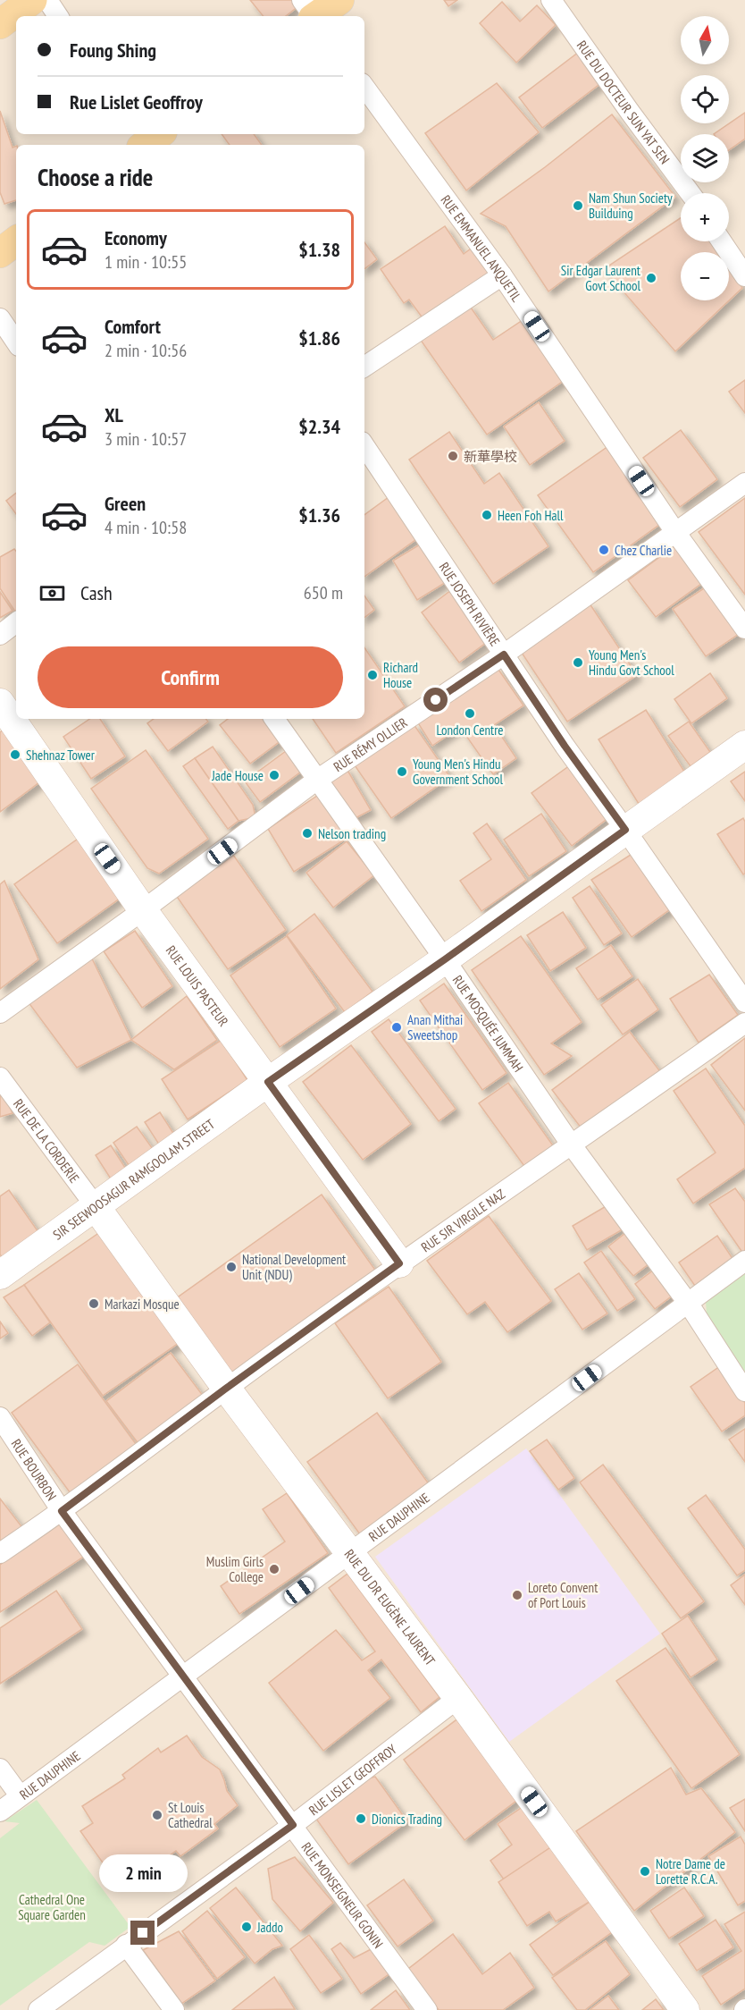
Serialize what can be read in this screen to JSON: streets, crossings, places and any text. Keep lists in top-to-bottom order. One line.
{"streets":{"main road":["RUE LOUIS PASTEUR","SIR SEEWOOSAGUR RAMGOOLAM STREET","RUE DU DR EUGÈNE LAURENT"],"street":["RUE DU DOCTEUR SUN YAT SEN","RUE EMMANUEL ANQUETIL","RUE JOSEPH RIVIÈRE","RUE RÉMY OLLIER","RUE MOSQUÉE JUMMAH","RUE DE LA CORDERIE","RUE SIR VIRGILE NAZ","RUE BOURBON","RUE DAUPHINE","RUE LISLET GEOFFROY","RUE MONSEIGNEUR GONIN"]},"crossings":[["RUE EMMANUEL ANQUETIL","RUE RÉMY OLLIER"],["RUE JOSEPH RIVIÈRE","RUE RÉMY OLLIER"],["RUE JOSEPH RIVIÈRE","SIR SEEWOOSAGUR RAMGOOLAM STREET"],["RUE RÉMY OLLIER","RUE LOUIS PASTEUR"],["RUE RÉMY OLLIER","RUE MOSQUÉE JUMMAH"],["RUE LOUIS PASTEUR","SIR SEEWOOSAGUR RAMGOOLAM STREET"],["RUE LOUIS PASTEUR","RUE SIR VIRGILE NAZ"],["RUE MOSQUÉE JUMMAH","SIR SEEWOOSAGUR RAMGOOLAM STREET"],["RUE MOSQUÉE JUMMAH","RUE SIR VIRGILE NAZ"],["RUE MOSQUÉE JUMMAH","RUE DAUPHINE"],["RUE DE LA CORDERIE","SIR SEEWOOSAGUR RAMGOOLAM STREET"],["RUE DE LA CORDERIE","RUE DU DR EUGÈNE LAURENT"],["SIR SEEWOOSAGUR RAMGOOLAM STREET","RUE DU DR EUGÈNE LAURENT"],["RUE SIR VIRGILE NAZ","RUE BOURBON"],["RUE SIR VIRGILE NAZ","RUE DU DR EUGÈNE LAURENT"],["RUE BOURBON","RUE DAUPHINE"],["RUE BOURBON","RUE MONSEIGNEUR GONIN"],["RUE DAUPHINE","RUE DU DR EUGÈNE LAURENT"],["RUE DAUPHINE","RUE MONSEIGNEUR GONIN"],["RUE DU DR EUGÈNE LAURENT","RUE LISLET GEOFFROY"],["RUE LISLET GEOFFROY","RUE MONSEIGNEUR GONIN"]],"parks":["Cathedral One Square Garden"],"places":["Nam Shun Society Builduing","Sir Edgar Laurent Govt School","新華學校","Heen Foh Hall","Chez Charlie","Young Men's Hindu Govt School","Richard House","London Centre","Shehnaz Tower","Young Men's Hindu Government School","Jade House","Nelson trading","Anan Mithai Sweetshop","National Development Unit (NDU)","Markazi Mosque","Muslim Girls College","Loreto Convent of Port Louis","St Louis Cathedral","Dionics Trading","Notre Dame de Lorette R.C.A.","Jaddo"],"north":"top","page":{"map_buttons":["+","−"],"banner":["Foung Shing","Rue Lislet Geoffroy"],"heading":"Choose a ride","list":[{"name":"Economy","note":"1 min · 10:55","value":"$1.38"},{"name":"Comfort","note":"2 min · 10:56","value":"$1.86"},{"name":"XL","note":"3 min · 10:57","value":"$2.34"},{"name":"Green","note":"4 min · 10:58","value":"$1.36"}],"pay":["Cash","650 m"],"buttons":"Confirm","bubble":"2 min"}}
